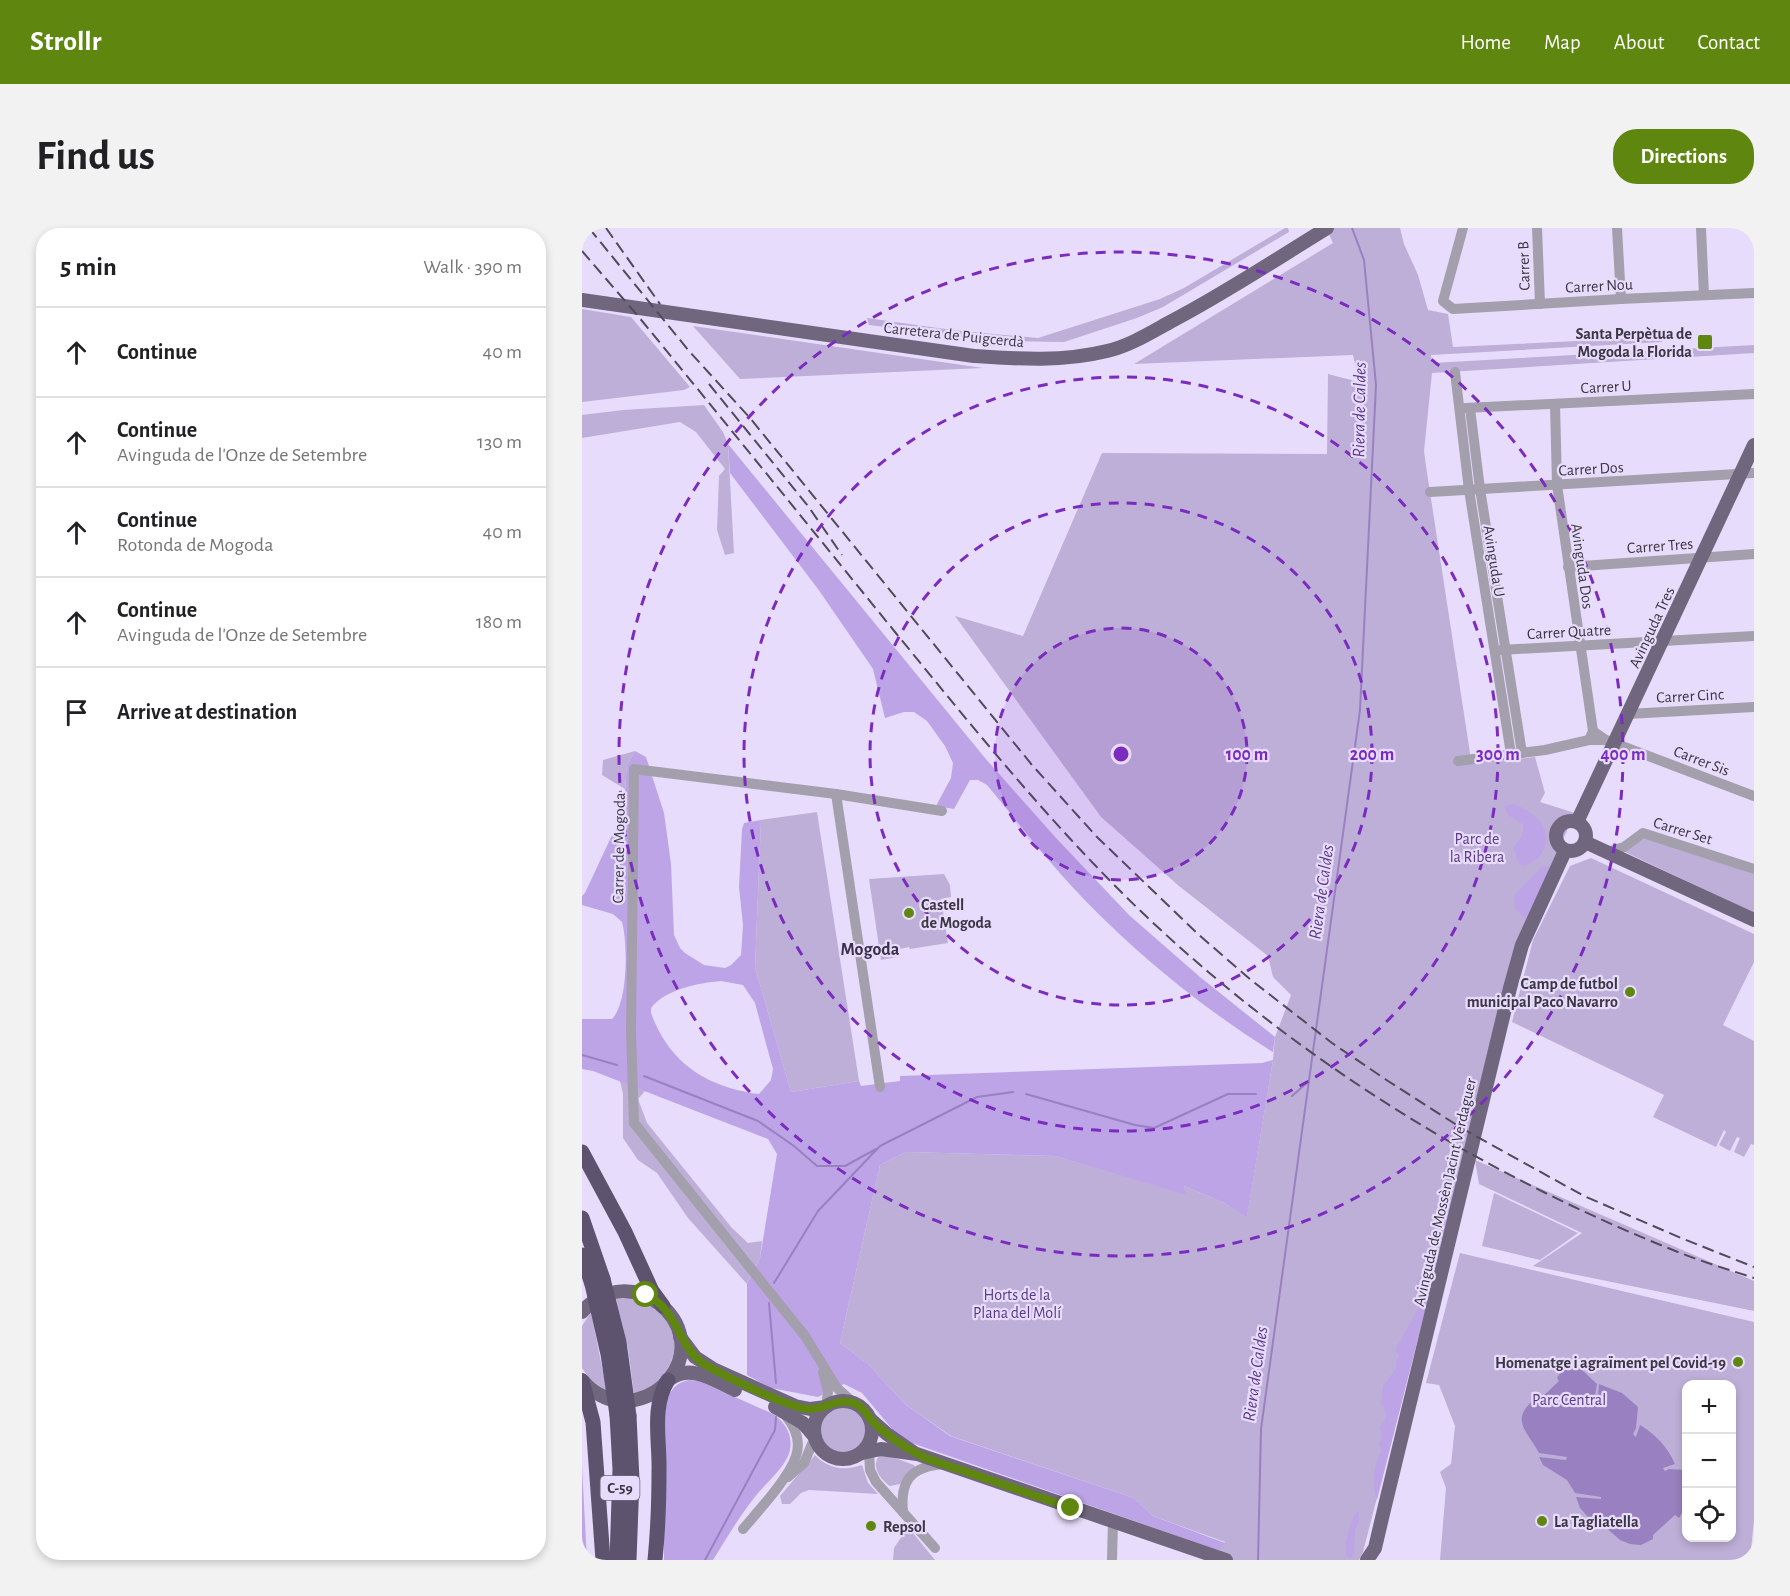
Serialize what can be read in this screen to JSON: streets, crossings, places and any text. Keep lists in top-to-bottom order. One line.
{"streets":{"highway":["C-59"],"main road":["Carretera de Puigcerdà","Avinguda Tres","Avinguda de Mossèn Jacint Verdaguer"],"street":["Carrer B","Carrer Nou","Carrer U","Carrer Dos","Carrer Tres","Avinguda U","Avinguda Dos","Carrer Quatre","Carrer Cinc","Carrer Sis","Carrer Set","Carrer de Mogoda"]},"crossings":[["Carrer B","Carrer Nou"],["Carrer U","Avinguda U"],["Carrer U","Avinguda Dos"],["Carrer Dos","Avinguda U"],["Carrer Dos","Avinguda Dos"],["Carrer Dos","Avinguda Tres"],["Carrer Tres","Avinguda Dos"],["Carrer Tres","Avinguda Tres"],["Avinguda U","Carrer Quatre"],["Avinguda Dos","Carrer Quatre"],["Avinguda Dos","Carrer Sis"],["Avinguda Tres","Carrer Quatre"],["Avinguda Tres","Carrer Cinc"],["Avinguda Tres","Carrer Sis"],["Avinguda Tres","Avinguda de Mossèn Jacint Verdaguer"]],"districts":["Mogoda"],"water":["Riera de Caldes"],"parks":["Parc de la Ribera","Horts de la Plana del Molí","Parc Central"],"places":{"transit":["Santa Perpètua de Mogoda la Florida"],"other":["Castell de Mogoda","Camp de futbol municipal Paco Navarro","Homenatge i agraïment pel Covid-19","La Tagliatella","Repsol"]},"page":{"header":"Strollr","nav":["Home","Map","About","Contact"],"buttons":"Directions","title":"Find us","heading":["5 min","Walk · 390 m"],"list":[["Continue","40 m"],["Continue","Avinguda de l'Onze de Setembre","130 m"],["Continue","Rotonda de Mogoda","40 m"],["Continue","Avinguda de l'Onze de Setembre","180 m"],"Arrive at destination"],"map_buttons":["+","−"]},"rings":["100 m","200 m","300 m","400 m"]}
